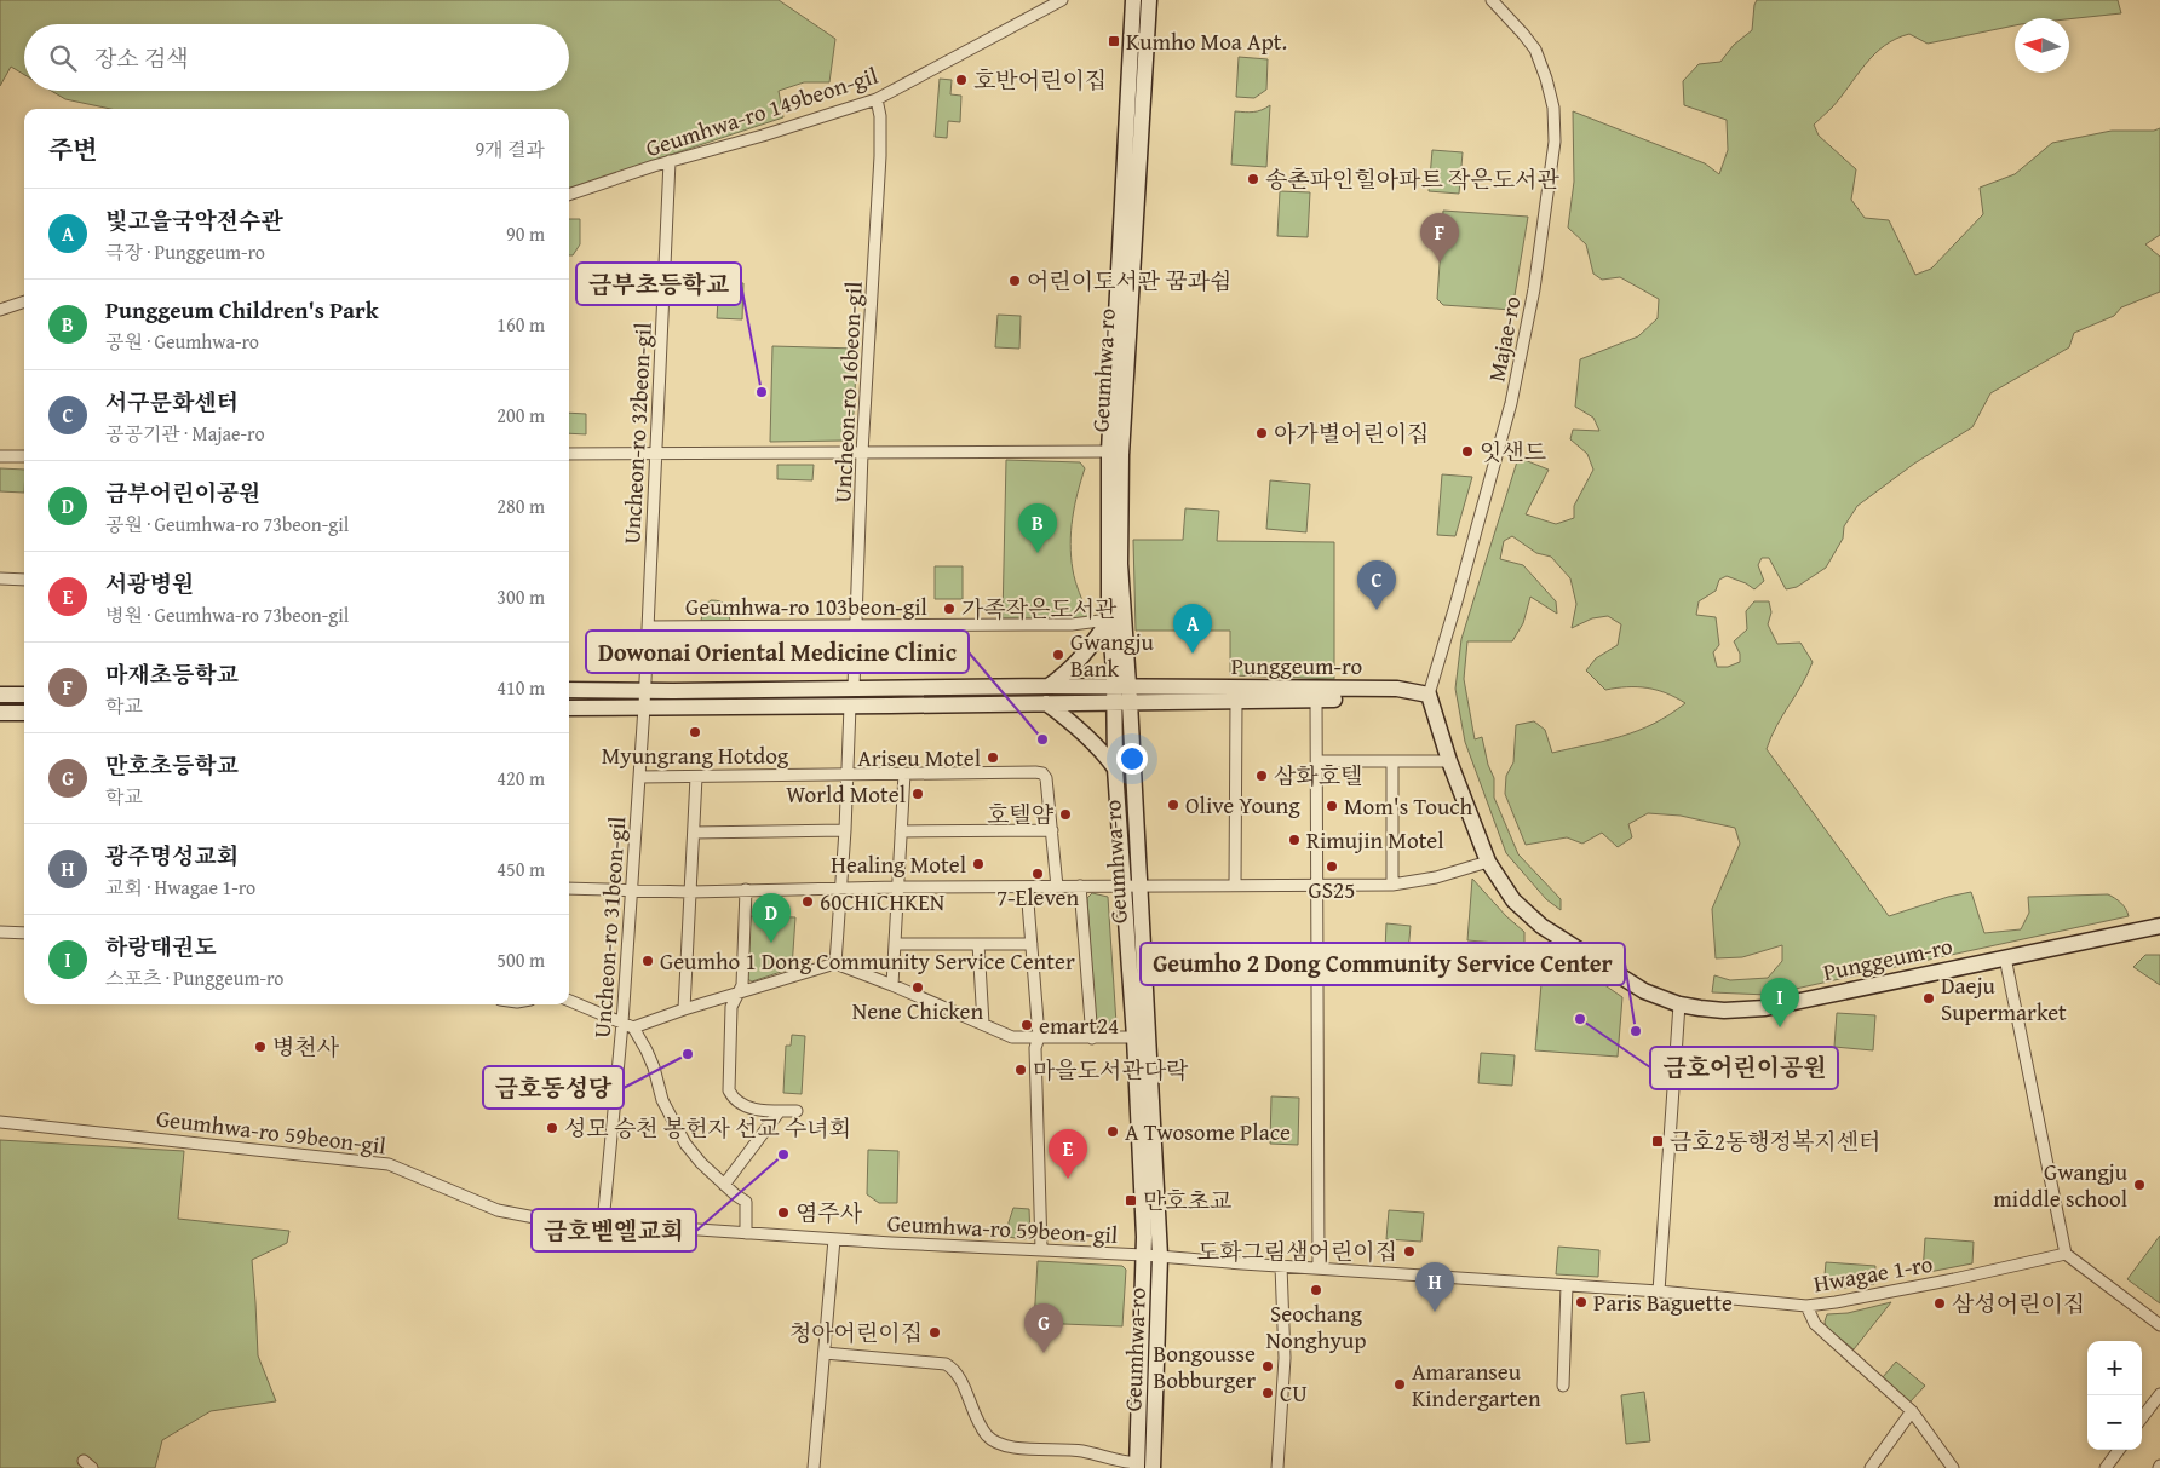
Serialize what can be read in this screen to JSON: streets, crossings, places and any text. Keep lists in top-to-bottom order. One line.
{"streets":{"main road":["Geumhwa-ro","Punggeum-ro"],"street":["Geumhwa-ro 149beon-gil","Majae-ro","Uncheon-ro 16beon-gil","Uncheon-ro 32beon-gil","Geumhwa-ro 103beon-gil","Uncheon-ro 31beon-gil","Geumhwa-ro 59beon-gil","Hwagae 1-ro"]},"crossings":[["Geumhwa-ro 149beon-gil","Uncheon-ro 16beon-gil"],["Geumhwa-ro 149beon-gil","Uncheon-ro 32beon-gil"],["Majae-ro","Punggeum-ro"],["Geumhwa-ro","Geumhwa-ro 103beon-gil"],["Geumhwa-ro","Punggeum-ro"],["Geumhwa-ro","Geumhwa-ro 59beon-gil"],["Geumhwa-ro","Hwagae 1-ro"],["Uncheon-ro 16beon-gil","Geumhwa-ro 103beon-gil"],["Uncheon-ro 32beon-gil","Geumhwa-ro 103beon-gil"],["Uncheon-ro 32beon-gil","Uncheon-ro 31beon-gil"],["Uncheon-ro 31beon-gil","Geumhwa-ro 59beon-gil"],["Geumhwa-ro 59beon-gil","Hwagae 1-ro"]],"places":{"transit":["Kumho Moa Apt.","금호2동행정복지센터","만호초교"],"other":["호반어린이집","송촌파인힐아파트 작은도서관","어린이도서관 꿈과쉼","금부초등학교","아가별어린이집","잇샌드","가족작은도서관","Gwangju Bank","Myungrang Hotdog","Dowonai Oriental Medicine Clinic","Ariseu Motel","삼화호텔","World Motel","Olive Young","Mom's Touch","호텔얌","Rimujin Motel","Healing Motel","GS25","7-Eleven","60CHICHKEN","Geumho 1 Dong Community Service Center","Nene Chicken","Daeju Supermarket","금호어린이공원","emart24","Geumho 2 Dong Community Service Center","병천사","금호동성당","마을도서관다락","성모 승천 봉헌자 선교 수녀회","A Twosome Place","금호벧엘교회","Gwangju middle school","염주사","도화그림샘어린이집","Seochang Nonghyup","Paris Baguette","삼성어린이집","청아어린이집","Bongousse Bobburger","Amaranseu Kindergarten","CU"]},"north":"left","page":{"search":"장소 검색","heading":["주변","9개 결과"],"list":[{"mark":"A","name":"빛고을국악전수관","note":"극장 · Punggeum-ro","value":"90 m"},{"mark":"B","name":"Punggeum Children's Park","note":"공원 · Geumhwa-ro","value":"160 m"},{"mark":"C","name":"서구문화센터","note":"공공기관 · Majae-ro","value":"200 m"},{"mark":"D","name":"금부어린이공원","note":"공원 · Geumhwa-ro 73beon-gil","value":"280 m"},{"mark":"E","name":"서광병원","note":"병원 · Geumhwa-ro 73beon-gil","value":"300 m"},{"mark":"F","name":"마재초등학교","note":"학교","value":"410 m"},{"mark":"G","name":"만호초등학교","note":"학교","value":"420 m"},{"mark":"H","name":"광주명성교회","note":"교회 · Hwagae 1-ro","value":"450 m"},{"mark":"I","name":"하랑태권도","note":"스포츠 · Punggeum-ro","value":"500 m"}],"pins":["F","B","C","A","D","I","E","H","G"],"map_buttons":["+","−"]}}
